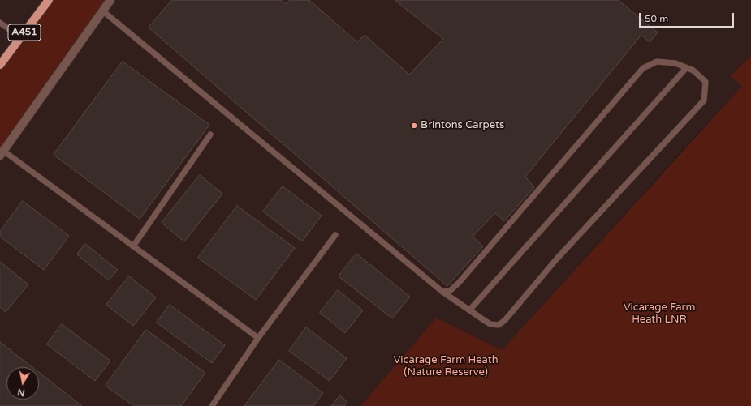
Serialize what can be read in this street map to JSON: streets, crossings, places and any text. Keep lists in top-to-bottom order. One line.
{"streets":{"main road":["A451"]},"parks":["Vicarage Farm Heath LNR","Vicarage Farm Heath (Nature Reserve)"],"places":["Brintons Carpets"],"scale_bar":"50 m","north":"bottom"}
